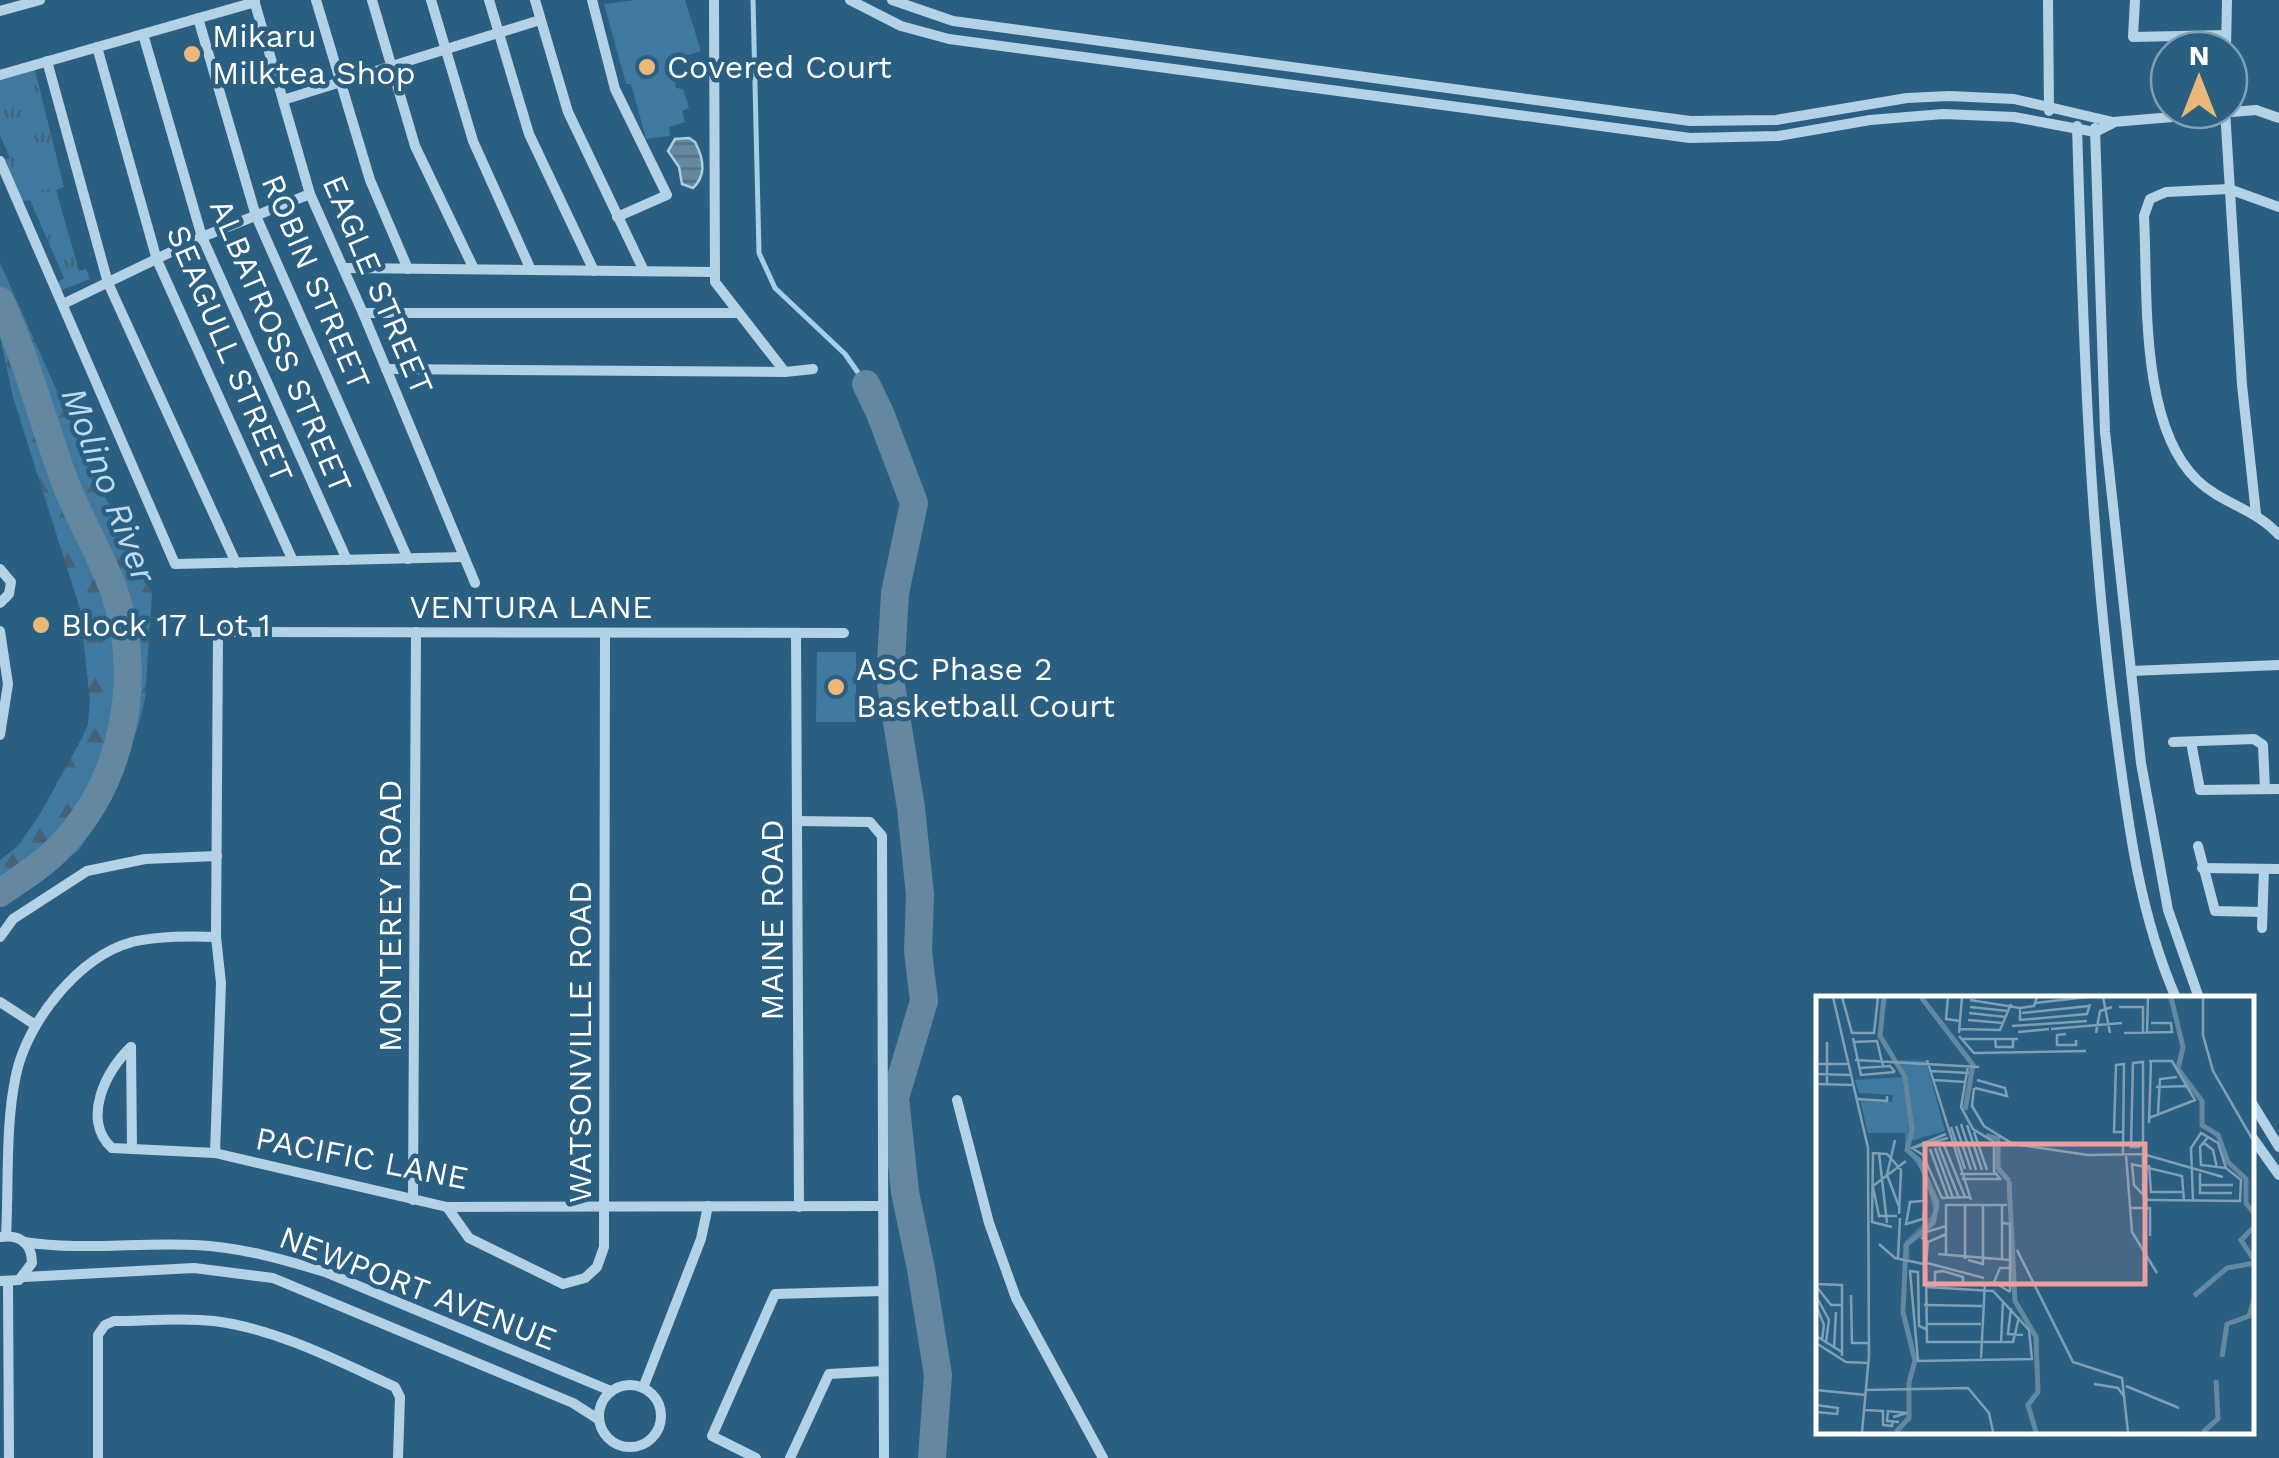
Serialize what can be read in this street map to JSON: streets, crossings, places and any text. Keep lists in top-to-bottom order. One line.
{"streets":{"street":["ROBIN STREET","EAGLE STREET","ALBATROSS STREET","SEAGULL STREET","VENTURA LANE","MONTEREY ROAD","MAINE ROAD","WATSONVILLE ROAD","PACIFIC LANE","NEWPORT AVENUE"]},"crossings":[["VENTURA LANE","MONTEREY ROAD"],["VENTURA LANE","MAINE ROAD"],["VENTURA LANE","WATSONVILLE ROAD"],["MONTEREY ROAD","PACIFIC LANE"],["MAINE ROAD","PACIFIC LANE"],["WATSONVILLE ROAD","PACIFIC LANE"]],"water":["Molino River"],"places":["Mikaru Milktea Shop","Covered Court","Block 17 Lot 1","ASC Phase 2 Basketball Court"],"north":"top"}
